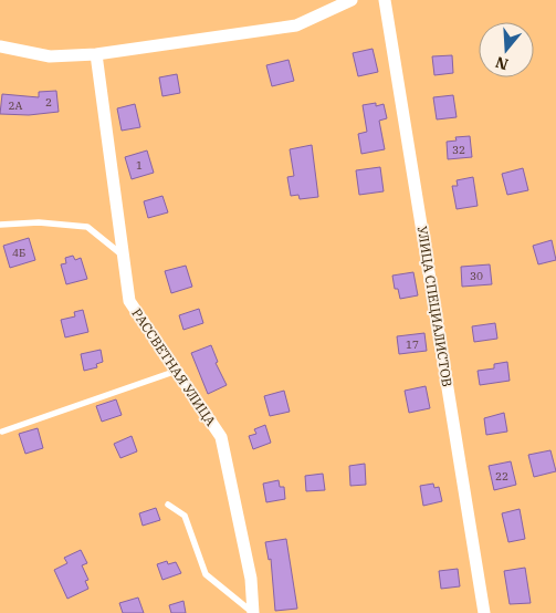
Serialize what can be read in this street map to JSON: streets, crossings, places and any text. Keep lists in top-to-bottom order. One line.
{"streets":{"street":["УЛИЦА СПЕЦИАЛИСТОВ","РАССВЕТНАЯ УЛИЦА"]},"house_numbers":["2","2А","32","1","4Б","30","17","22"],"north":"bottom"}
